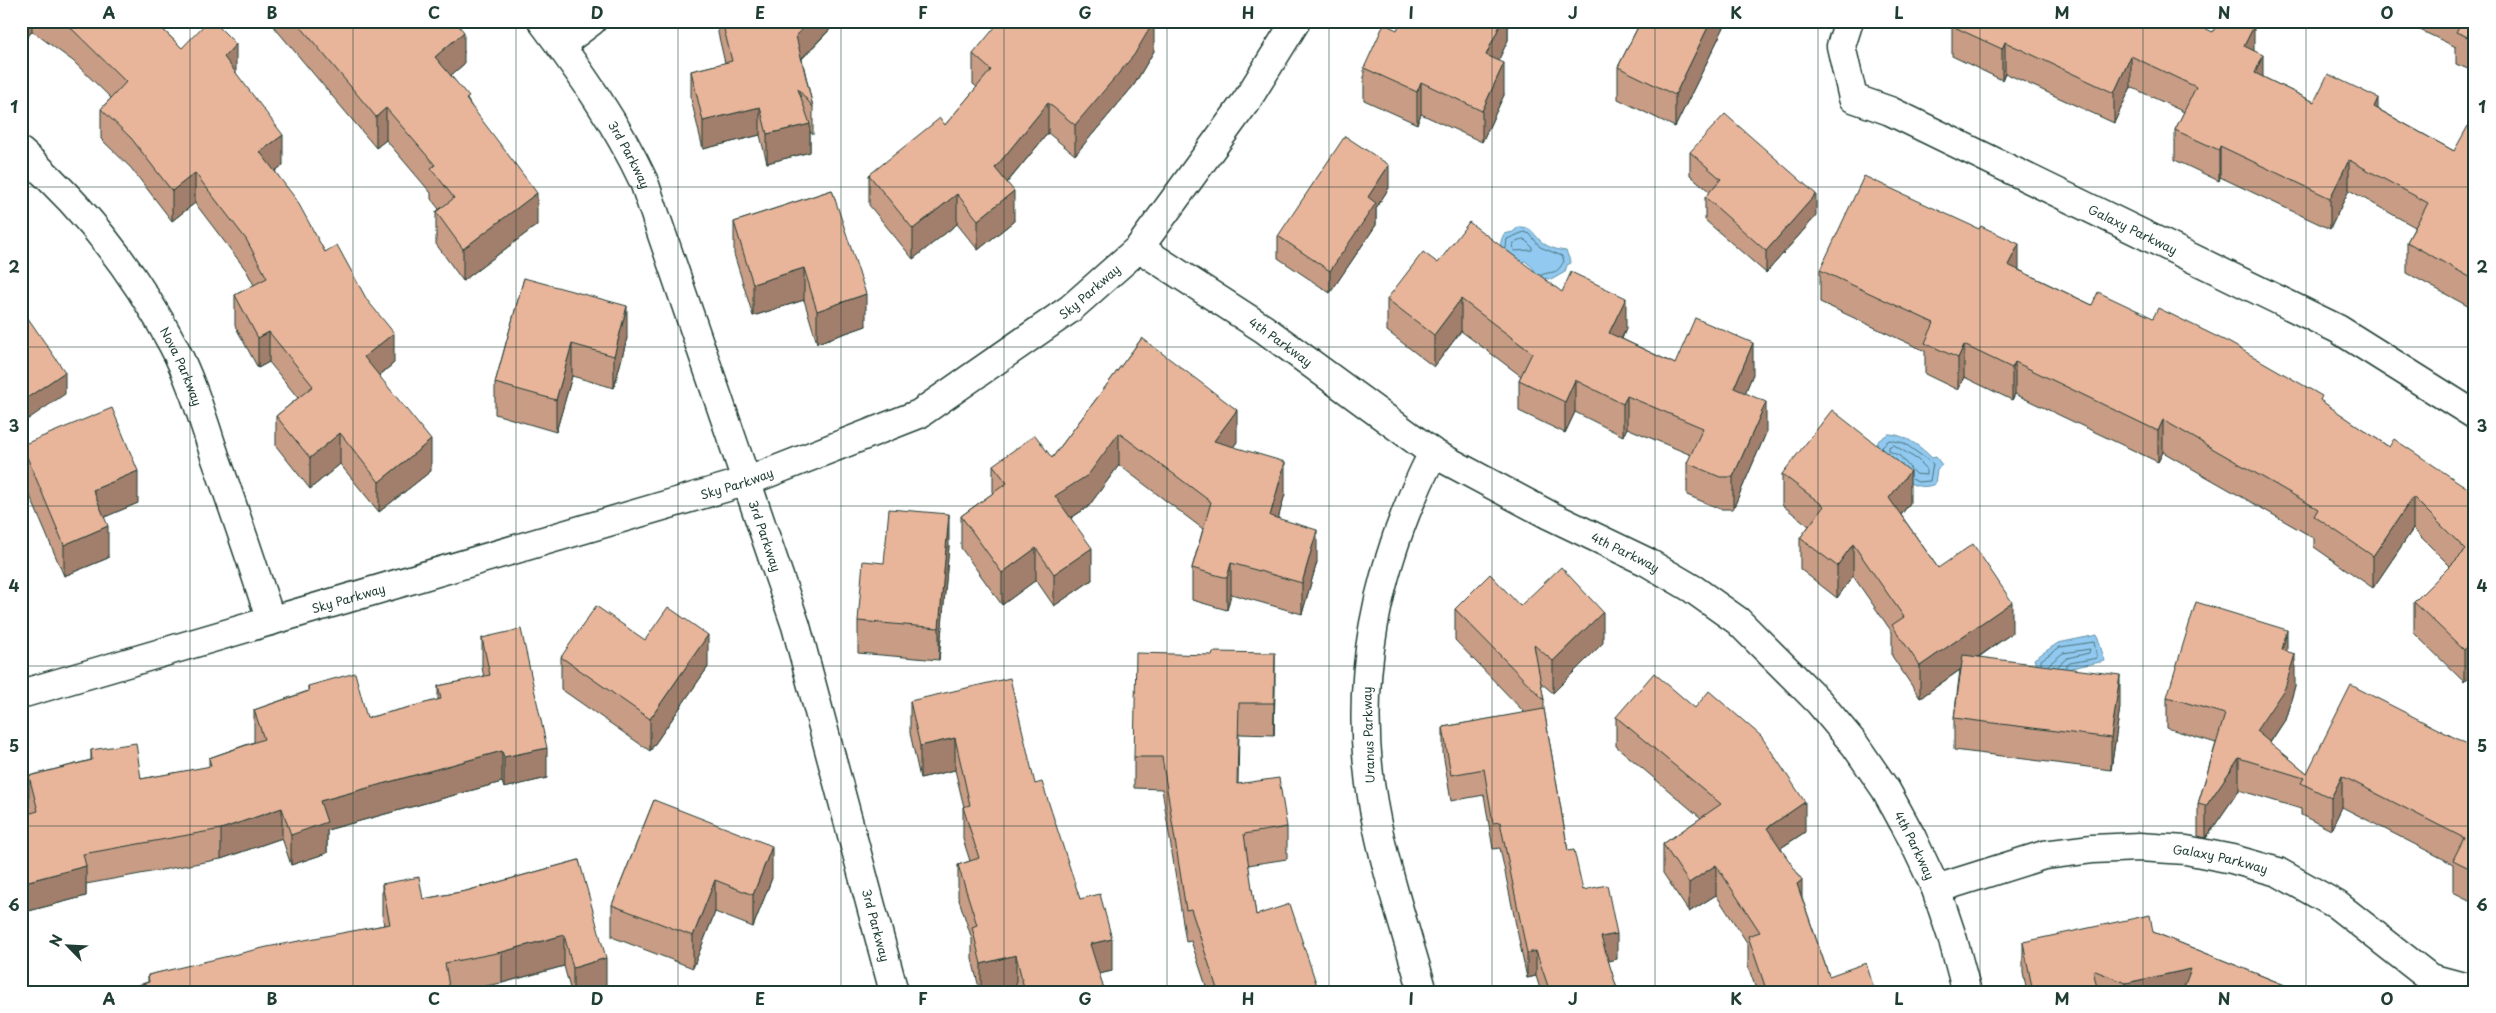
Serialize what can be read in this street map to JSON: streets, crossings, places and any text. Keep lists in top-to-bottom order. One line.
{"streets":{"street":["3rd Parkway","Galaxy Parkway","Sky Parkway","4th Parkway","Nova Parkway","Uranus Parkway"]},"crossings":[["3rd Parkway","Sky Parkway"],["Galaxy Parkway","4th Parkway"],["Sky Parkway","4th Parkway"],["Sky Parkway","Nova Parkway"],["4th Parkway","Uranus Parkway"]],"north":"top left","grid":{"columns":["A","B","C","D","E","F","G","H","I","J","K","L","M","N","O"],"rows":["1","2","3","4","5","6"]}}
